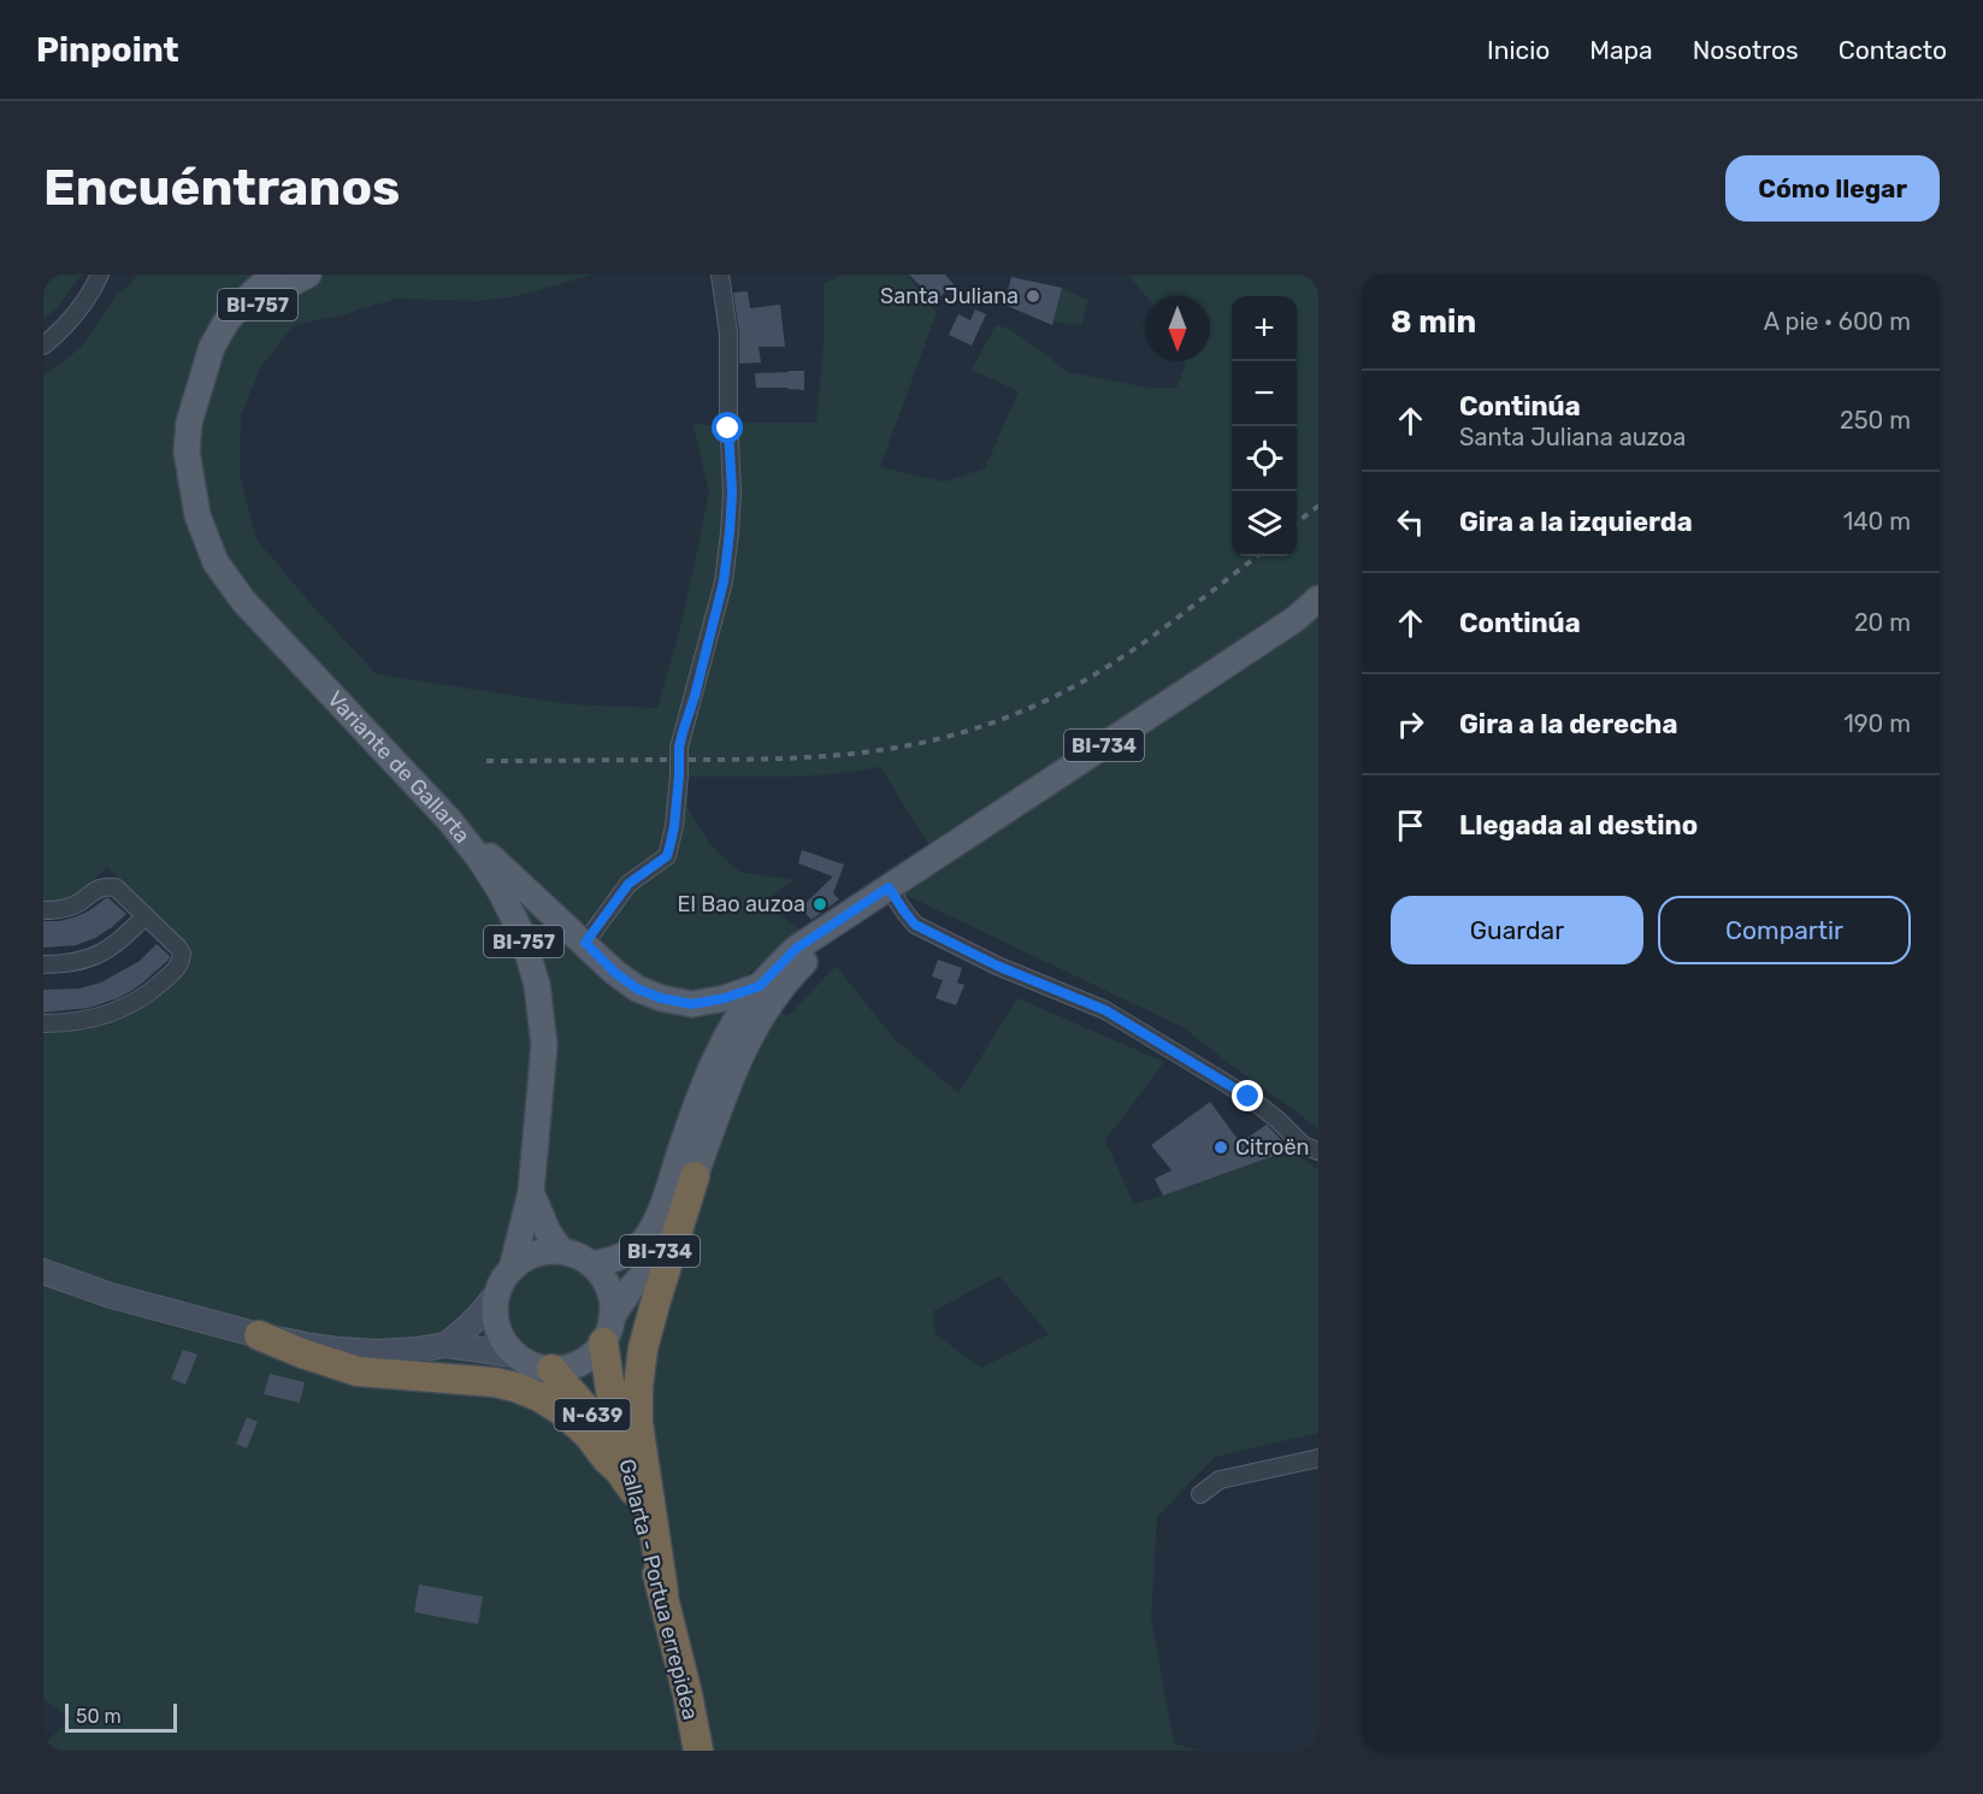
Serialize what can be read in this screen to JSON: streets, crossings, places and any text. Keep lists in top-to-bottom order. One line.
{"streets":{"highway":["N-639","Gallarta - Portua errepidea"],"main road":["BI-757","BI-734","Variante de Gallarta"]},"crossings":[["BI-734","Variante de Gallarta"],["BI-734","Gallarta - Portua errepidea"],["Variante de Gallarta","Gallarta - Portua errepidea"]],"places":["Santa Juliana","El Bao auzoa","Citroën"],"scale_bar":"50 m","north":"bottom","page":{"header":"Pinpoint","nav":["Inicio","Mapa","Nosotros","Contacto"],"buttons":["Cómo llegar",["Guardar","Compartir"]],"title":"Encuéntranos","heading":["8 min","A pie · 600 m"],"map_buttons":["+","−"],"list":[["Continúa","Santa Juliana auzoa","250 m"],["Gira a la izquierda","140 m"],["Continúa","20 m"],["Gira a la derecha","190 m"],"Llegada al destino"],"scale":"50 m"}}
